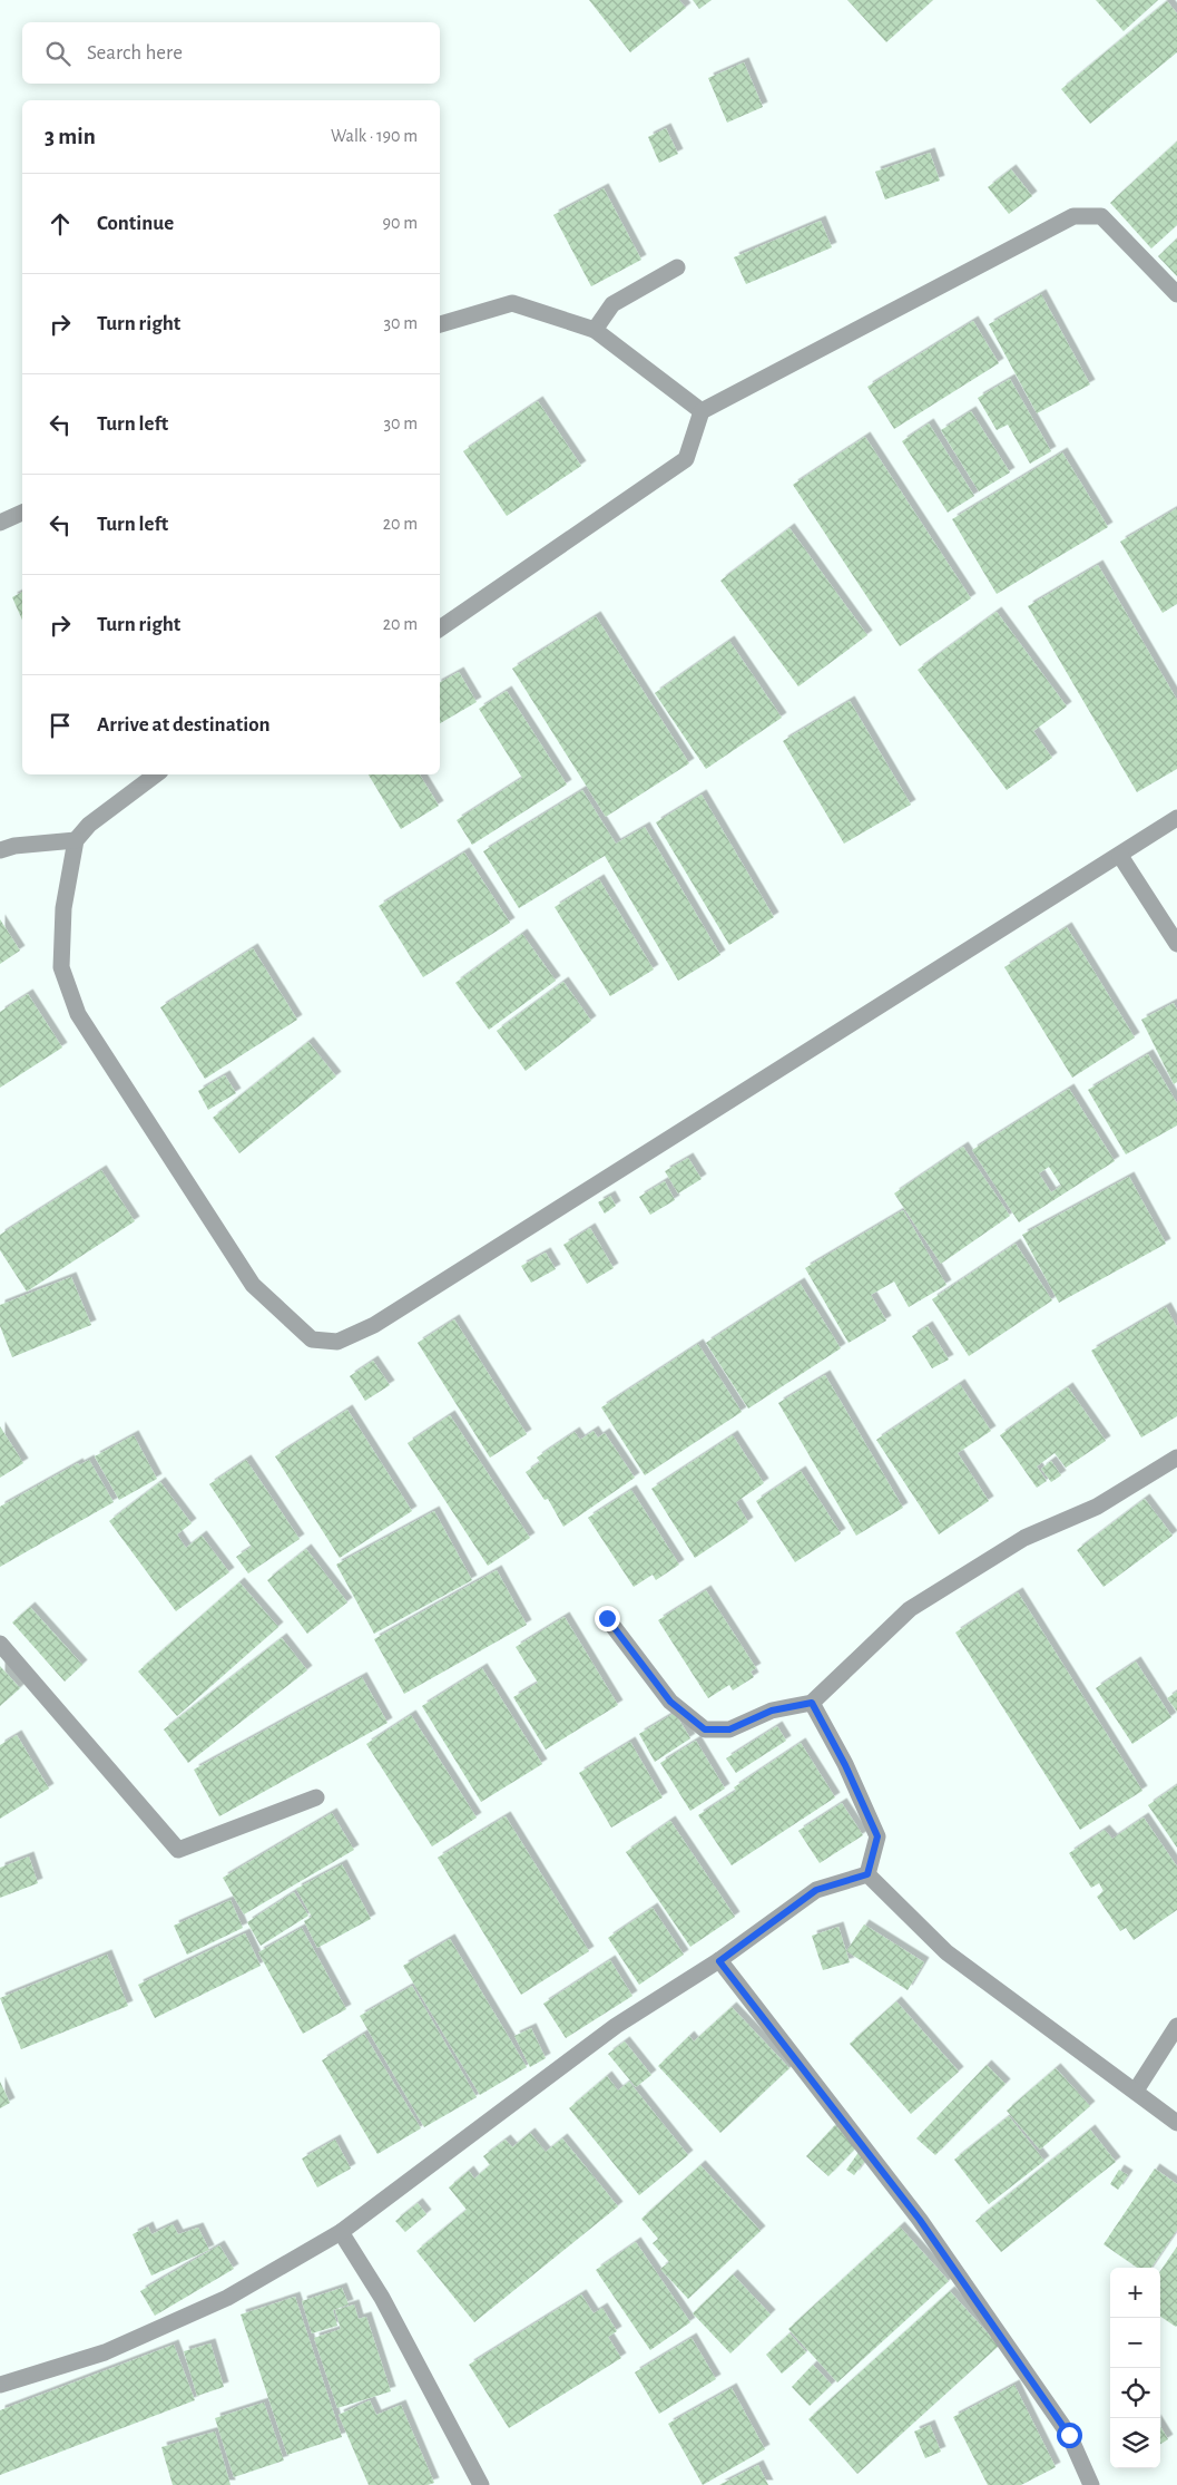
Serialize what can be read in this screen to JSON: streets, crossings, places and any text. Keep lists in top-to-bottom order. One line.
{"page":{"search":"Search here","heading":["3 min","Walk · 190 m"],"list":[["Continue","90 m"],["Turn right","30 m"],["Turn left","30 m"],["Turn left","20 m"],["Turn right","20 m"],"Arrive at destination"],"map_buttons":["+","−"]}}
